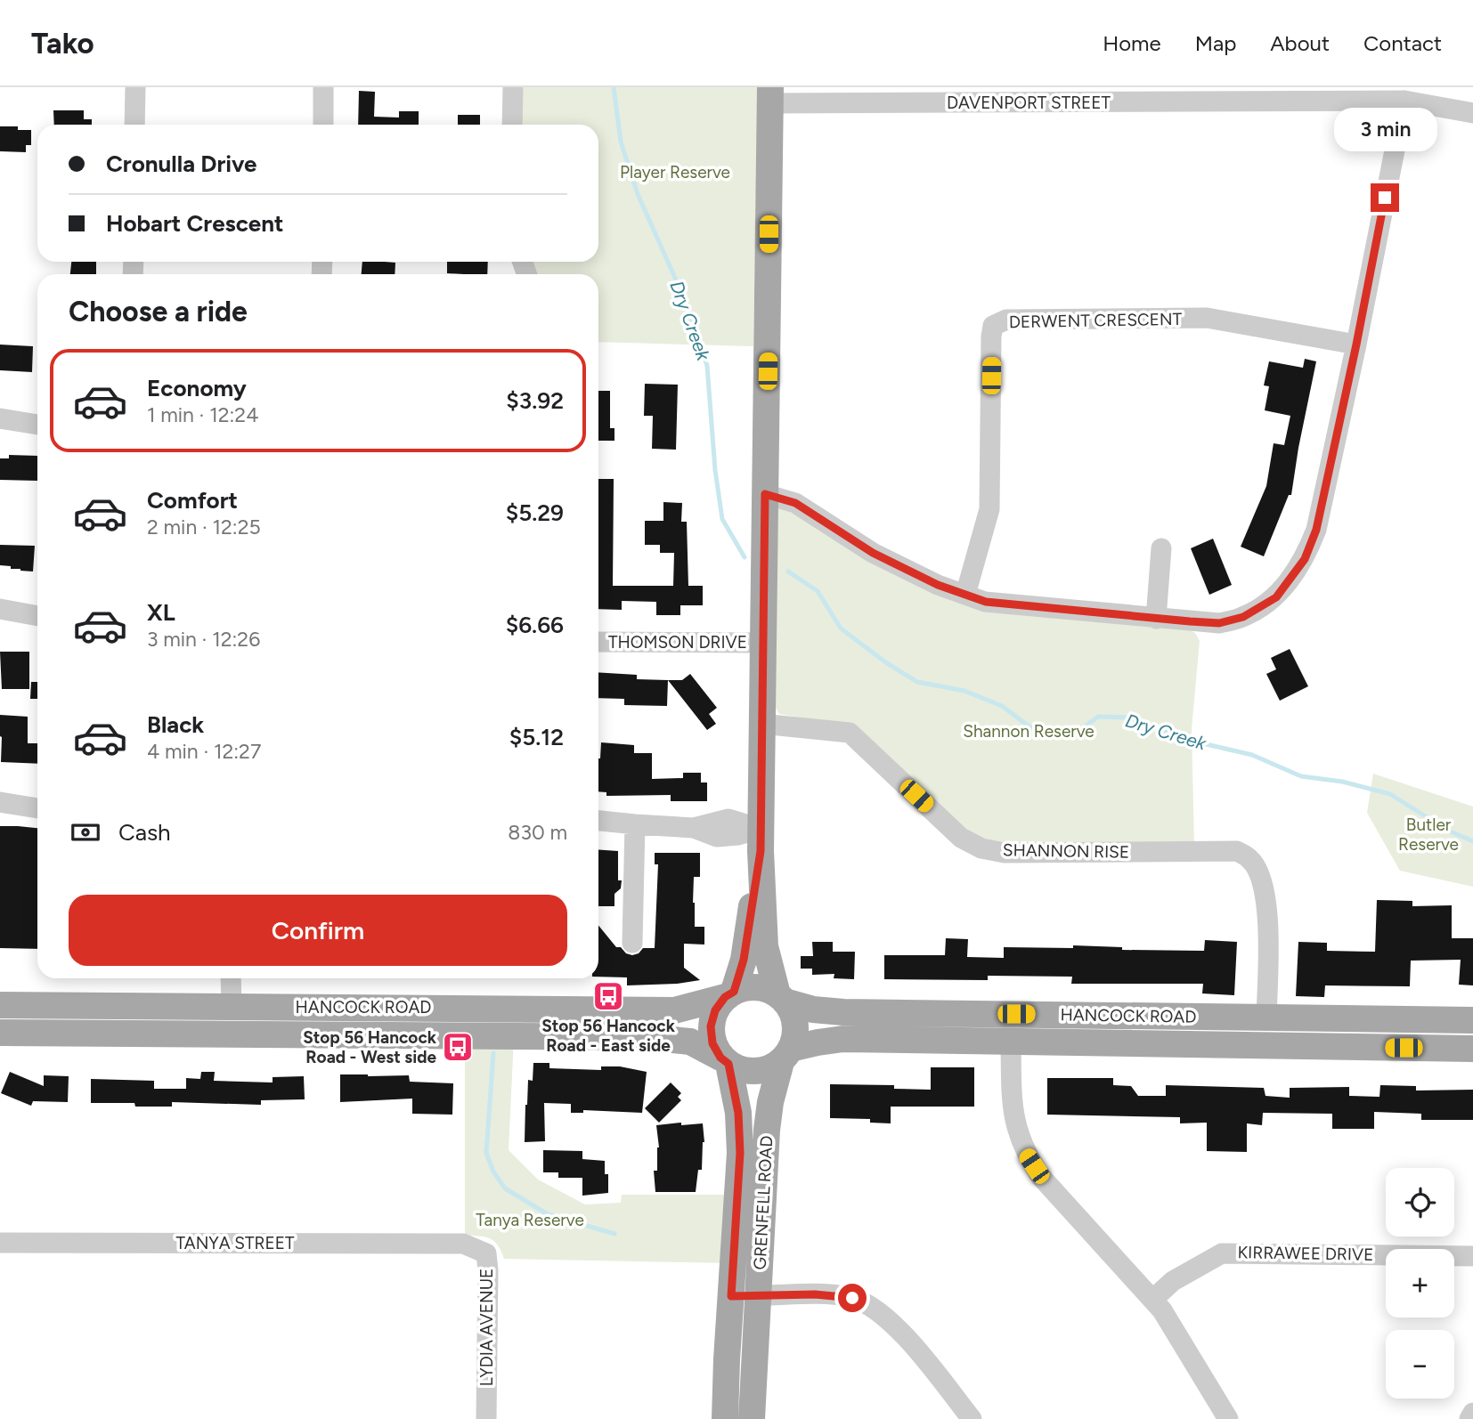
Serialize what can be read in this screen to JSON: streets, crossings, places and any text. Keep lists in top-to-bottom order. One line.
{"streets":{"main road":["HANCOCK ROAD","GRENFELL ROAD"],"street":["DAVENPORT STREET","DERWENT CRESCENT","THOMSON DRIVE","SHANNON RISE","TANYA STREET","KIRRAWEE DRIVE","LYDIA AVENUE"]},"crossings":[["SHANNON RISE","HANCOCK ROAD"],["HANCOCK ROAD","GRENFELL ROAD"],["TANYA STREET","LYDIA AVENUE"]],"water":["Dry Creek"],"parks":["Player Reserve","Shannon Reserve","Butler Reserve","Tanya Reserve"],"places":{"bus stop":["Stop 56 Hancock Road - East side","Stop 56 Hancock Road - West side"]},"page":{"header":"Tako","nav":["Home","Map","About","Contact"],"bubble":"3 min","banner":["Cronulla Drive","Hobart Crescent"],"heading":"Choose a ride","list":[{"name":"Economy","note":"1 min · 12:24","value":"$3.92"},{"name":"Comfort","note":"2 min · 12:25","value":"$5.29"},{"name":"XL","note":"3 min · 12:26","value":"$6.66"},{"name":"Black","note":"4 min · 12:27","value":"$5.12"}],"pay":["Cash","830 m"],"buttons":"Confirm","map_buttons":["+","−"]}}
